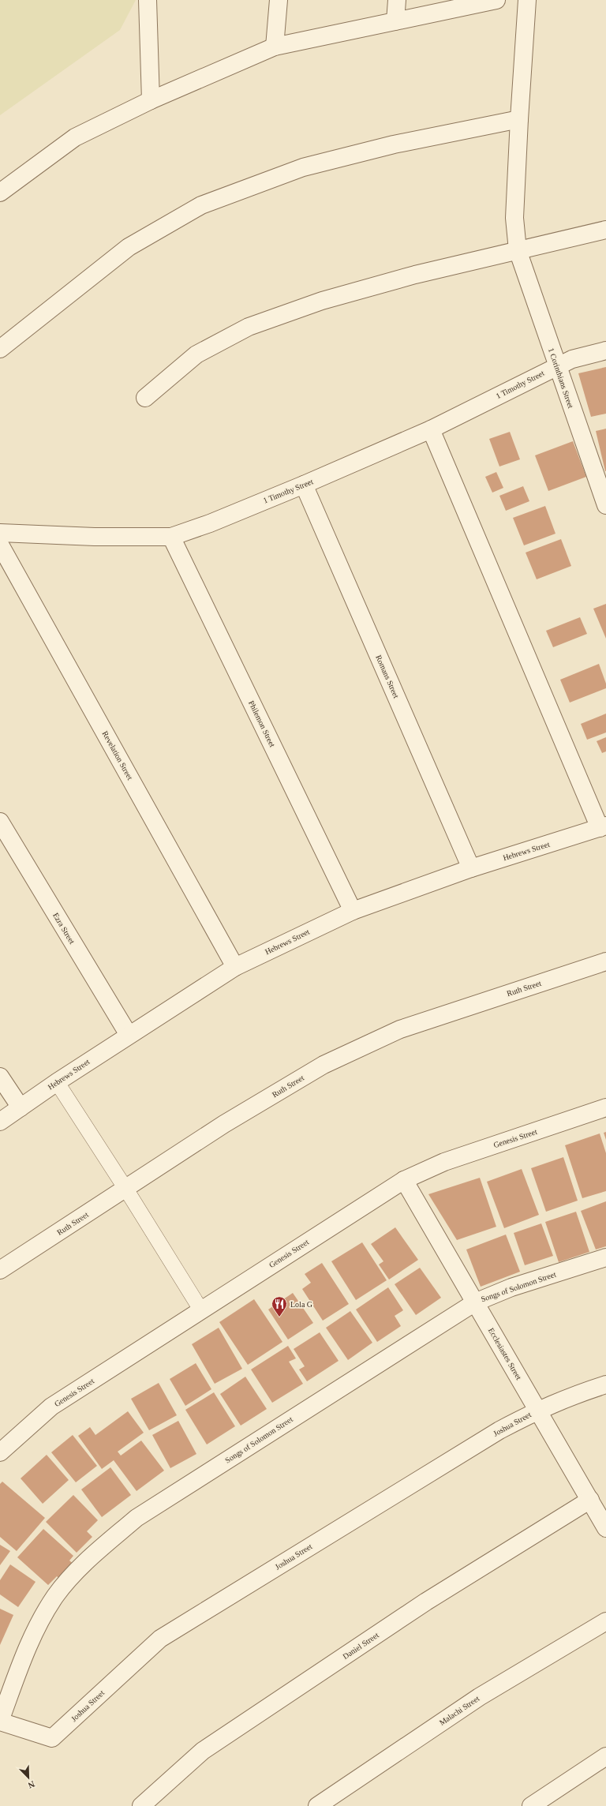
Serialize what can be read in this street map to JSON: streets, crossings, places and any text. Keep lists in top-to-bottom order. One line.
{"streets":{"street":["1 Corinthians Street","1 Timothy Street","Romans Street","Philemon Street","Revelation Street","Hebrews Street","Ezra Street","Ruth Street","Genesis Street","Songs of Solomon Street","Ecclesiastes Street","Joshua Street","Daniel Street","Malachi Street"]},"crossings":[["1 Corinthians Street","1 Timothy Street"],["1 Timothy Street","Romans Street"],["1 Timothy Street","Philemon Street"],["Romans Street","Hebrews Street"],["Philemon Street","Hebrews Street"],["Revelation Street","Hebrews Street"],["Hebrews Street","Ezra Street"],["Genesis Street","Ecclesiastes Street"],["Songs of Solomon Street","Ecclesiastes Street"],["Songs of Solomon Street","Joshua Street"],["Ecclesiastes Street","Joshua Street"],["Ecclesiastes Street","Daniel Street"]],"places":{"restaurant":["Lola G"]},"north":"bottom right"}
